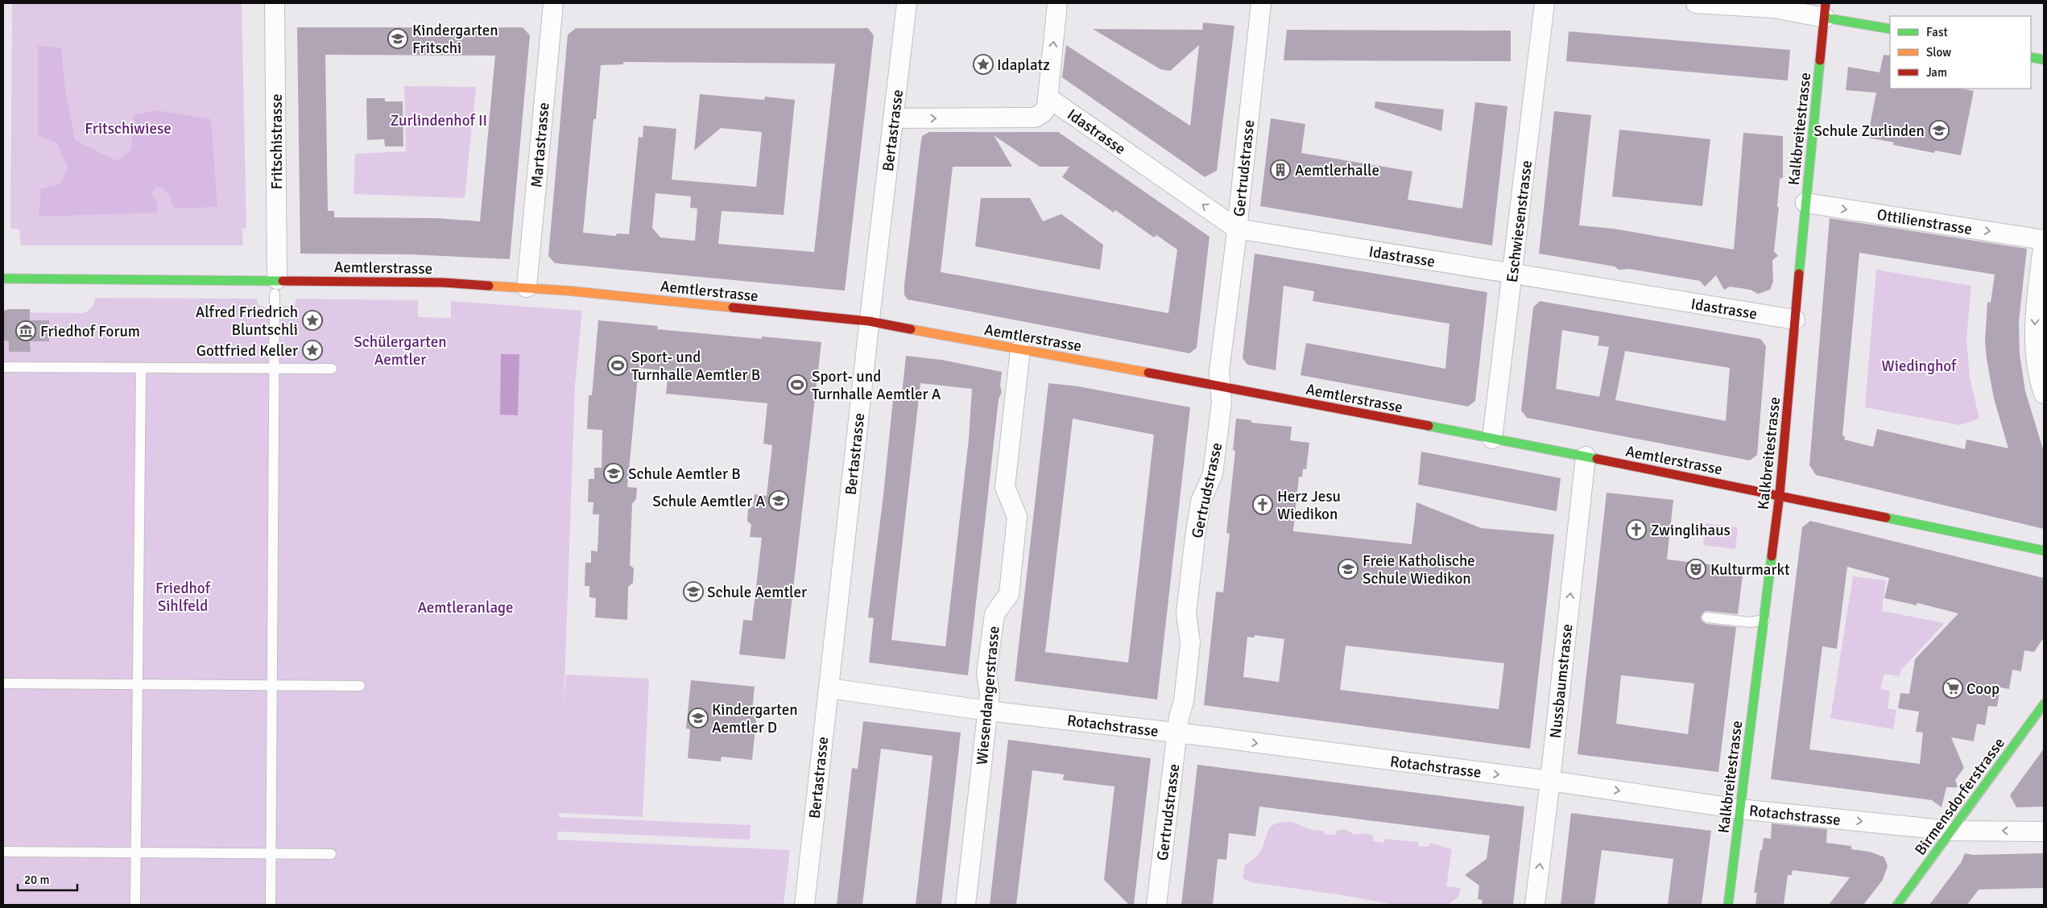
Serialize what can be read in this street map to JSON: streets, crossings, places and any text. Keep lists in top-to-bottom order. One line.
{"streets":{"street":["Kalkbreitestrasse","Bertastrasse","Idastrasse","Fritschistrasse","Martastrasse","Gertrudstrasse","Eschwiesenstrasse","Ottilienstrasse","Aemtlerstrasse","Nussbaumstrasse","Wiesendangerstrasse","Rotachstrasse","Birmensdorferstrasse"]},"crossings":[["Kalkbreitestrasse","Idastrasse"],["Kalkbreitestrasse","Ottilienstrasse"],["Kalkbreitestrasse","Aemtlerstrasse"],["Kalkbreitestrasse","Rotachstrasse"],["Bertastrasse","Aemtlerstrasse"],["Bertastrasse","Rotachstrasse"],["Idastrasse","Gertrudstrasse"],["Idastrasse","Eschwiesenstrasse"],["Fritschistrasse","Aemtlerstrasse"],["Martastrasse","Aemtlerstrasse"],["Gertrudstrasse","Aemtlerstrasse"],["Gertrudstrasse","Rotachstrasse"],["Eschwiesenstrasse","Aemtlerstrasse"],["Aemtlerstrasse","Nussbaumstrasse"],["Aemtlerstrasse","Wiesendangerstrasse"],["Nussbaumstrasse","Rotachstrasse"],["Wiesendangerstrasse","Rotachstrasse"],["Rotachstrasse","Birmensdorferstrasse"]],"one_way":["Ottilienstrasse","Nussbaumstrasse"],"parks":["Zurlindenhof II","Fritschiwiese","Schülergarten Aemtler","Wiedinghof","Friedhof Sihlfeld","Aemtleranlage"],"places":{"school or university":["Kindergarten Fritschi","Schule Zurlinden","Schule Aemtler B","Schule Aemtler A","Freie Katholische Schule Wiedikon","Schule Aemtler","Kindergarten Aemtler D"],"place":["Idaplatz","Alfred Friedrich Bluntschli","Gottfried Keller"],"building":["Aemtlerhalle"],"museum":["Friedhof Forum"],"sports":["Sport- und Turnhalle Aemtler B","Sport- und Turnhalle Aemtler A"],"church":["Herz Jesu Wiedikon","Zwinglihaus"],"theatre":["Kulturmarkt"],"supermarket":["Coop"]},"legend":["Fast","Slow","Jam"],"scale_bar":"20 m"}
